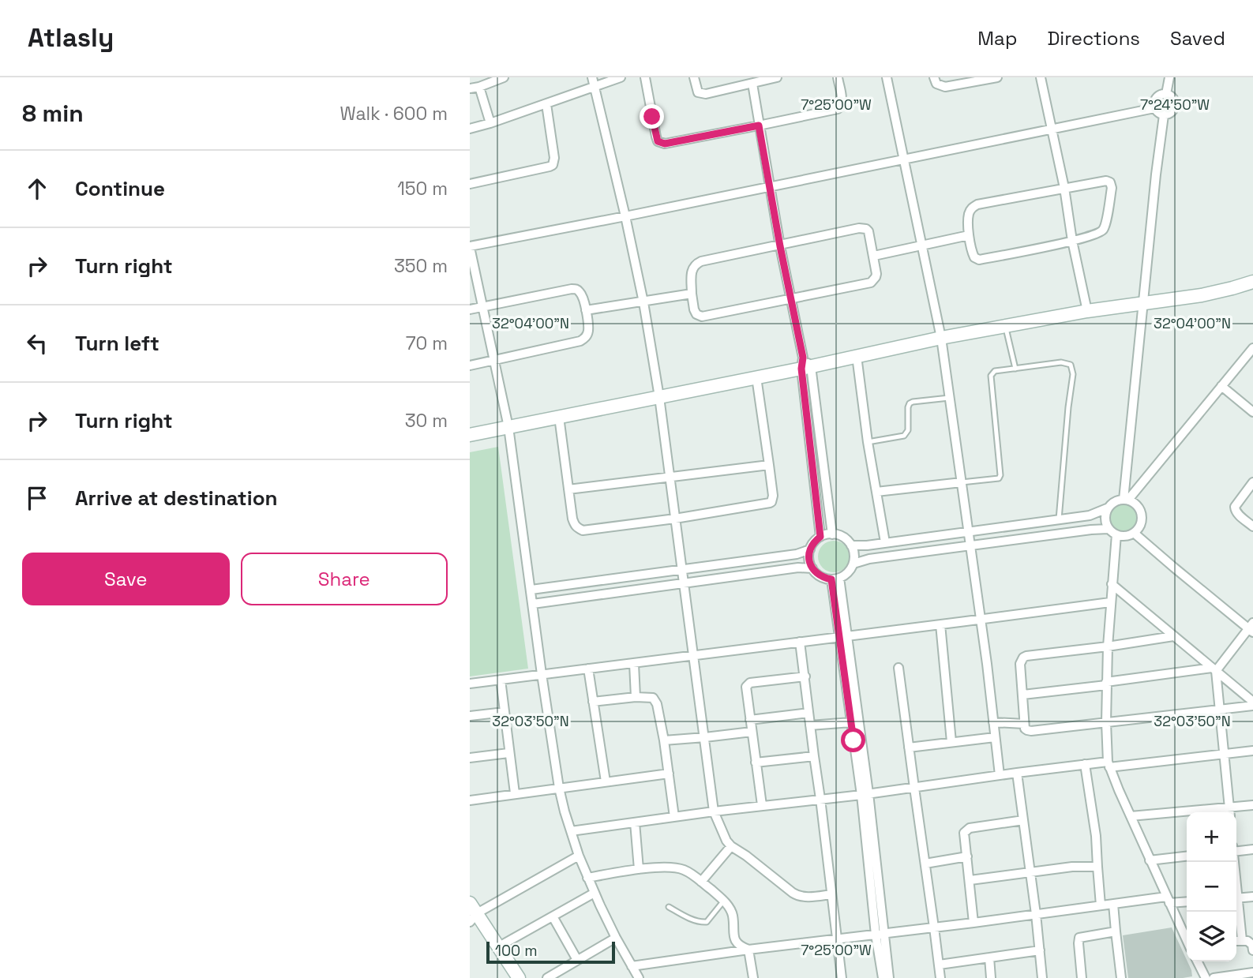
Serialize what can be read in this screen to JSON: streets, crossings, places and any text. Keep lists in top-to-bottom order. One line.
{"scale_bar":"100 m","page":{"header":"Atlasly","nav":["Map","Directions","Saved"],"heading":["8 min","Walk · 600 m"],"list":[["Continue","150 m"],["Turn right","350 m"],["Turn left","70 m"],["Turn right","30 m"],"Arrive at destination"],"buttons":["Save","Share"],"map_buttons":["+","−"],"scale":"100 m"},"coordinates":["7°25'00\"W","7°24'50\"W","32°04'00\"N","32°03'50\"N"]}
